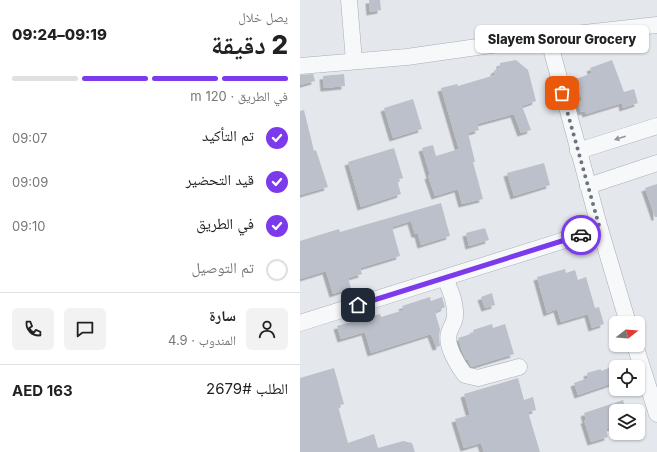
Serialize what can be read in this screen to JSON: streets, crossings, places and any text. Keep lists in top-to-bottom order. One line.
{"places":["Slayem Sorour Grocery"],"north":"right","page":{"heading":["2 دقيقة","يصل خلال","09:19–09:24"],"panel":["سارة","المندوب · 4.9","الطلب #2679","AED 163"],"bubble":"Slayem Sorour Grocery","bar":"في الطريق · 120 m","list":[["تم التأكيد","09:07"],["قيد التحضير","09:09"],["في الطريق","09:10"],"تم التوصيل"]}}
